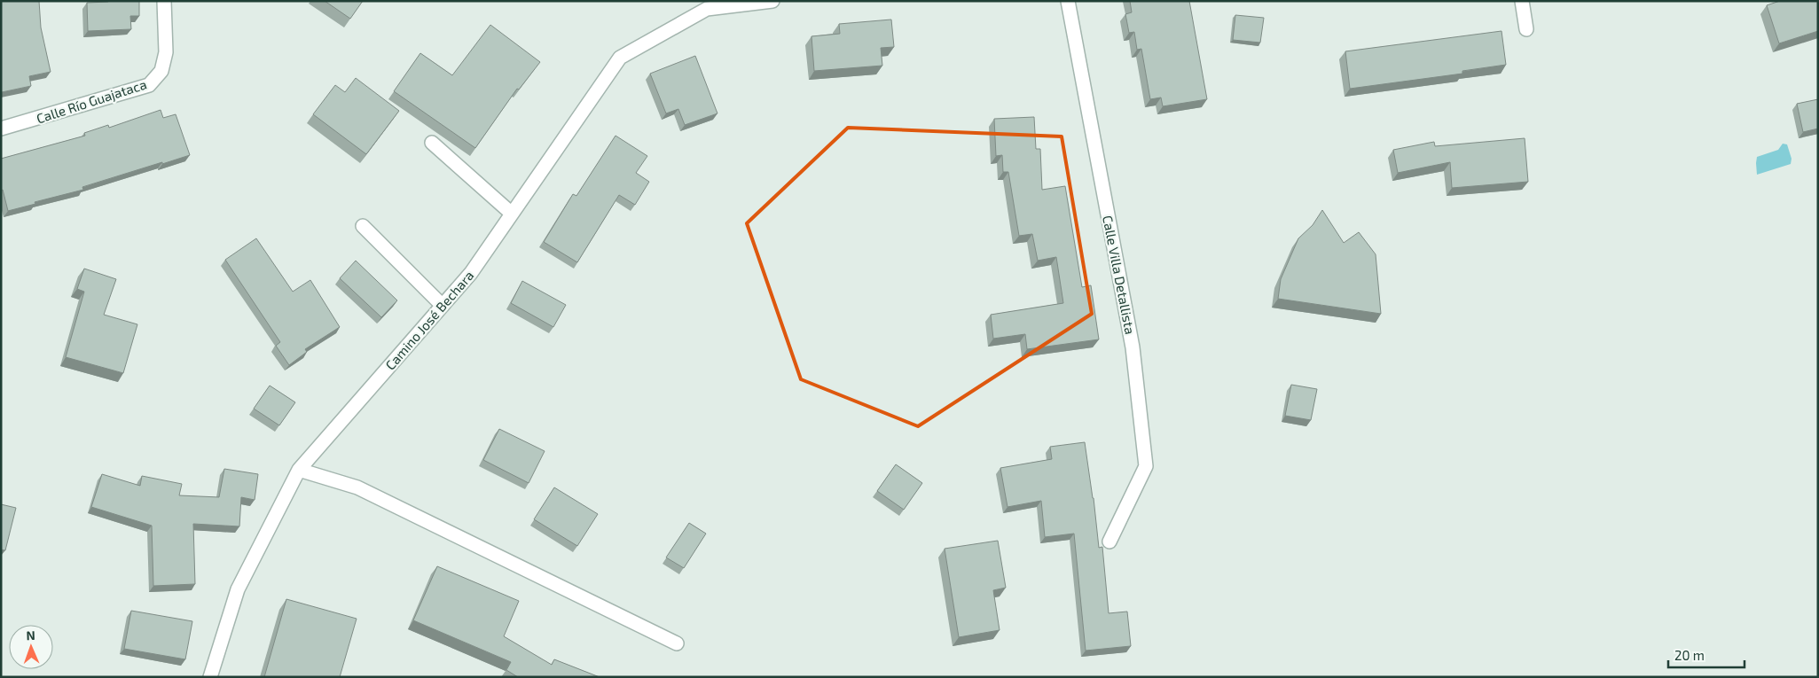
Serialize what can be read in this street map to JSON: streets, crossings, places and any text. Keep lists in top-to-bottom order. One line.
{"streets":{"street":["Calle Río Guajataca","Calle Villa Detallista","Camino José Bechara"]},"scale_bar":"20 m","north":"top"}
